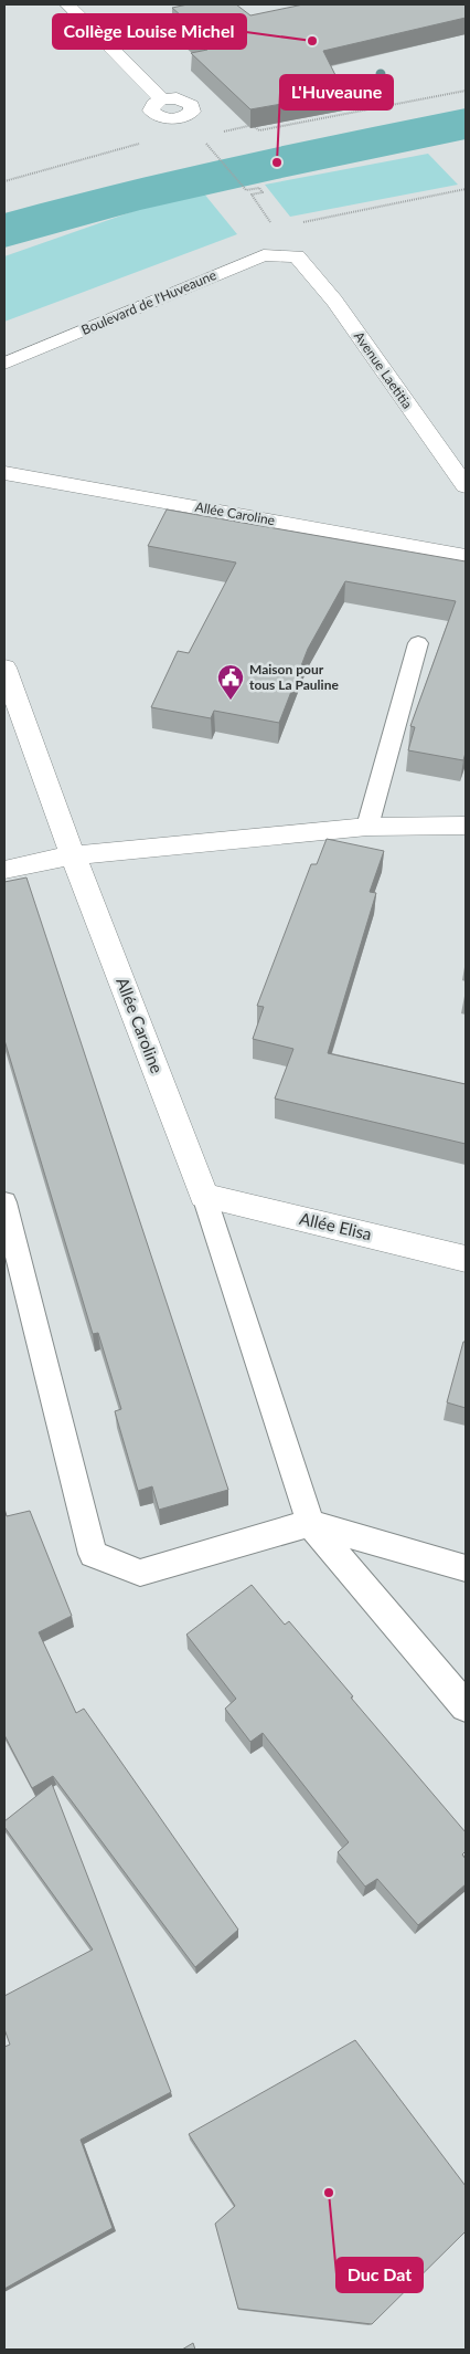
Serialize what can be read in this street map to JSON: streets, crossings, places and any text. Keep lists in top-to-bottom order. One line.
{"streets":{"street":["Boulevard de l'Huveaune","Avenue Laetitia","Allée Caroline","Allée Elisa"]},"crossings":[["Boulevard de l'Huveaune","Avenue Laetitia"],["Allée Caroline","Allée Elisa"]],"places":{"other":["Collège Louise Michel","L'Huveaune","Duc Dat"],"public building":["Maison pour tous La Pauline"]}}
